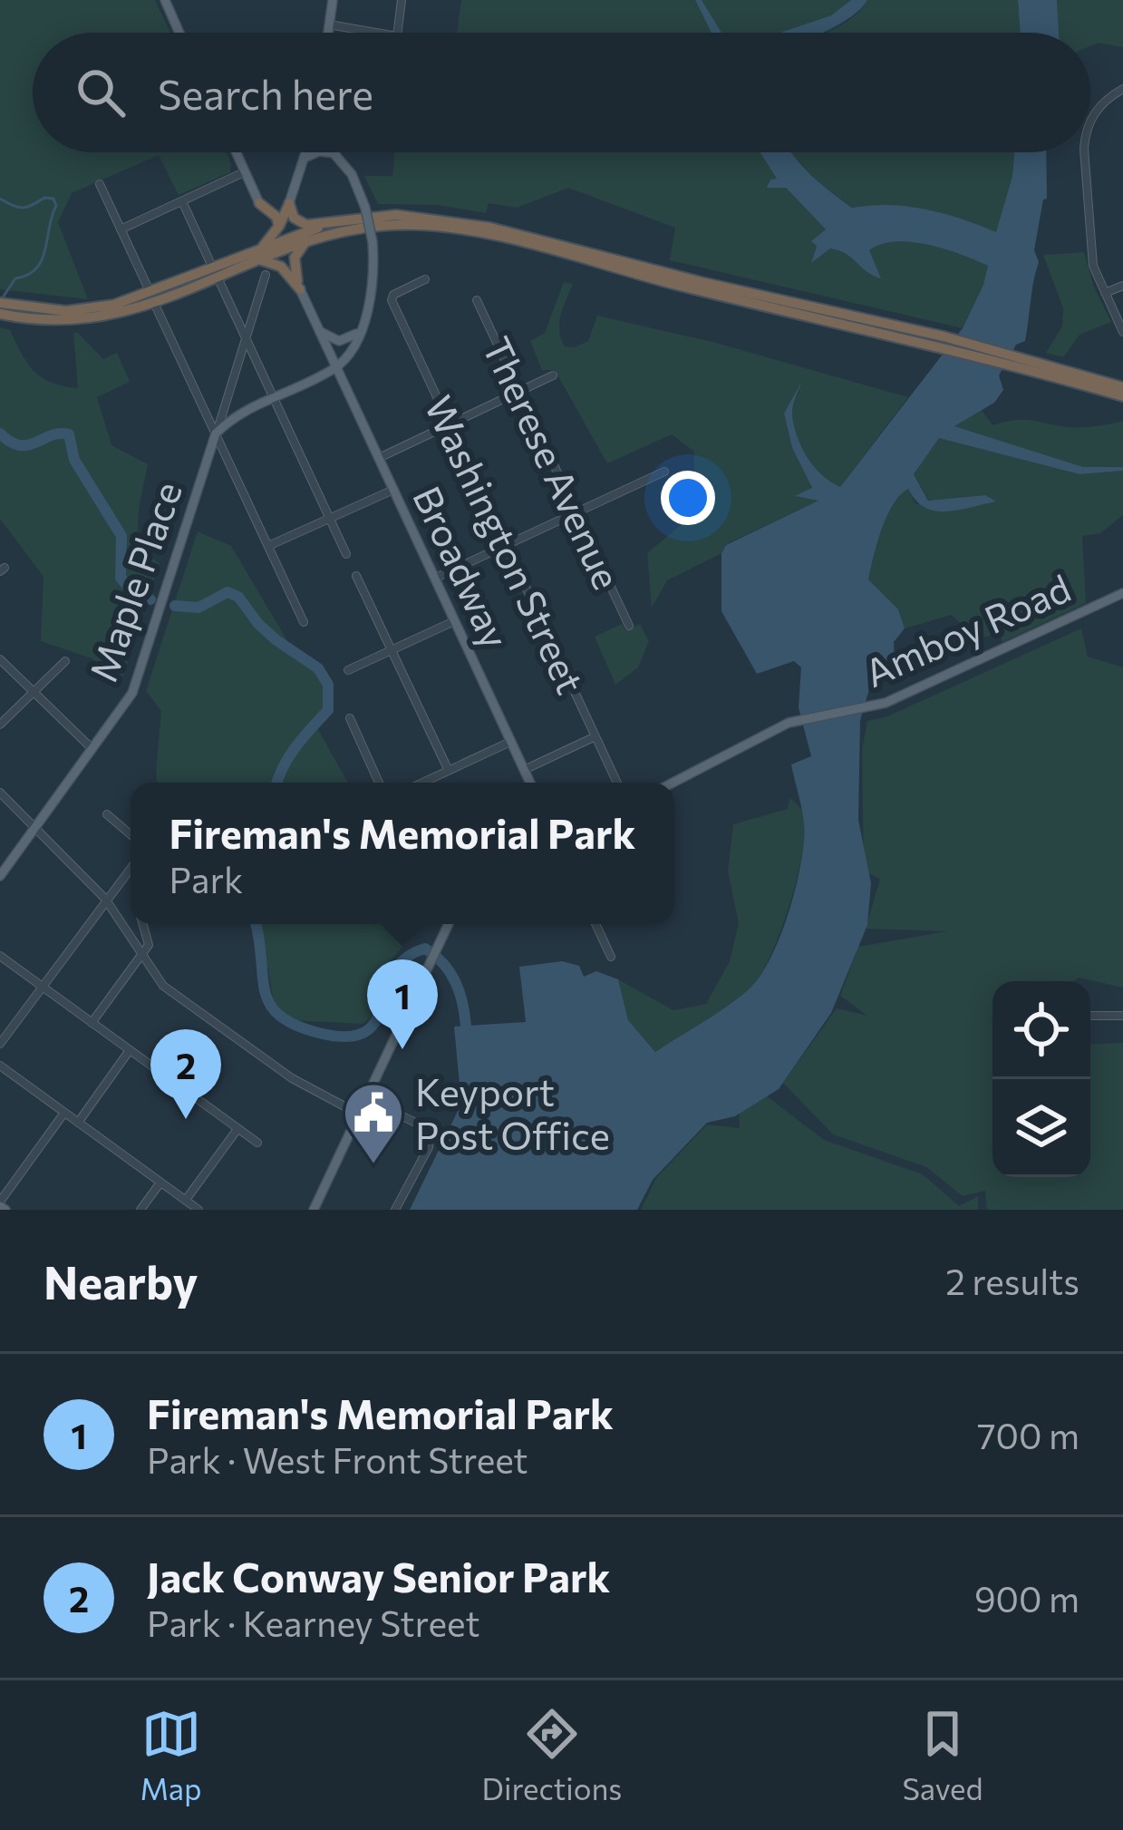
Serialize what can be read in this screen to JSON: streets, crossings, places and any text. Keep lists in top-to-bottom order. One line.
{"streets":{"main road":["Broadway","Maple Place","Amboy Road"],"street":["Therese Avenue","Washington Street"]},"places":{"public building":["Keyport Post Office"]},"page":{"search":"Search here","popup":["Fireman's Memorial Park","Park"],"pins":["1","2"],"heading":["Nearby","2 results"],"list":[{"mark":"1","name":"Fireman's Memorial Park","note":"Park · West Front Street","value":"700 m"},{"mark":"2","name":"Jack Conway Senior Park","note":"Park · Kearney Street","value":"900 m"}],"nav":["Map","Directions","Saved"]}}
